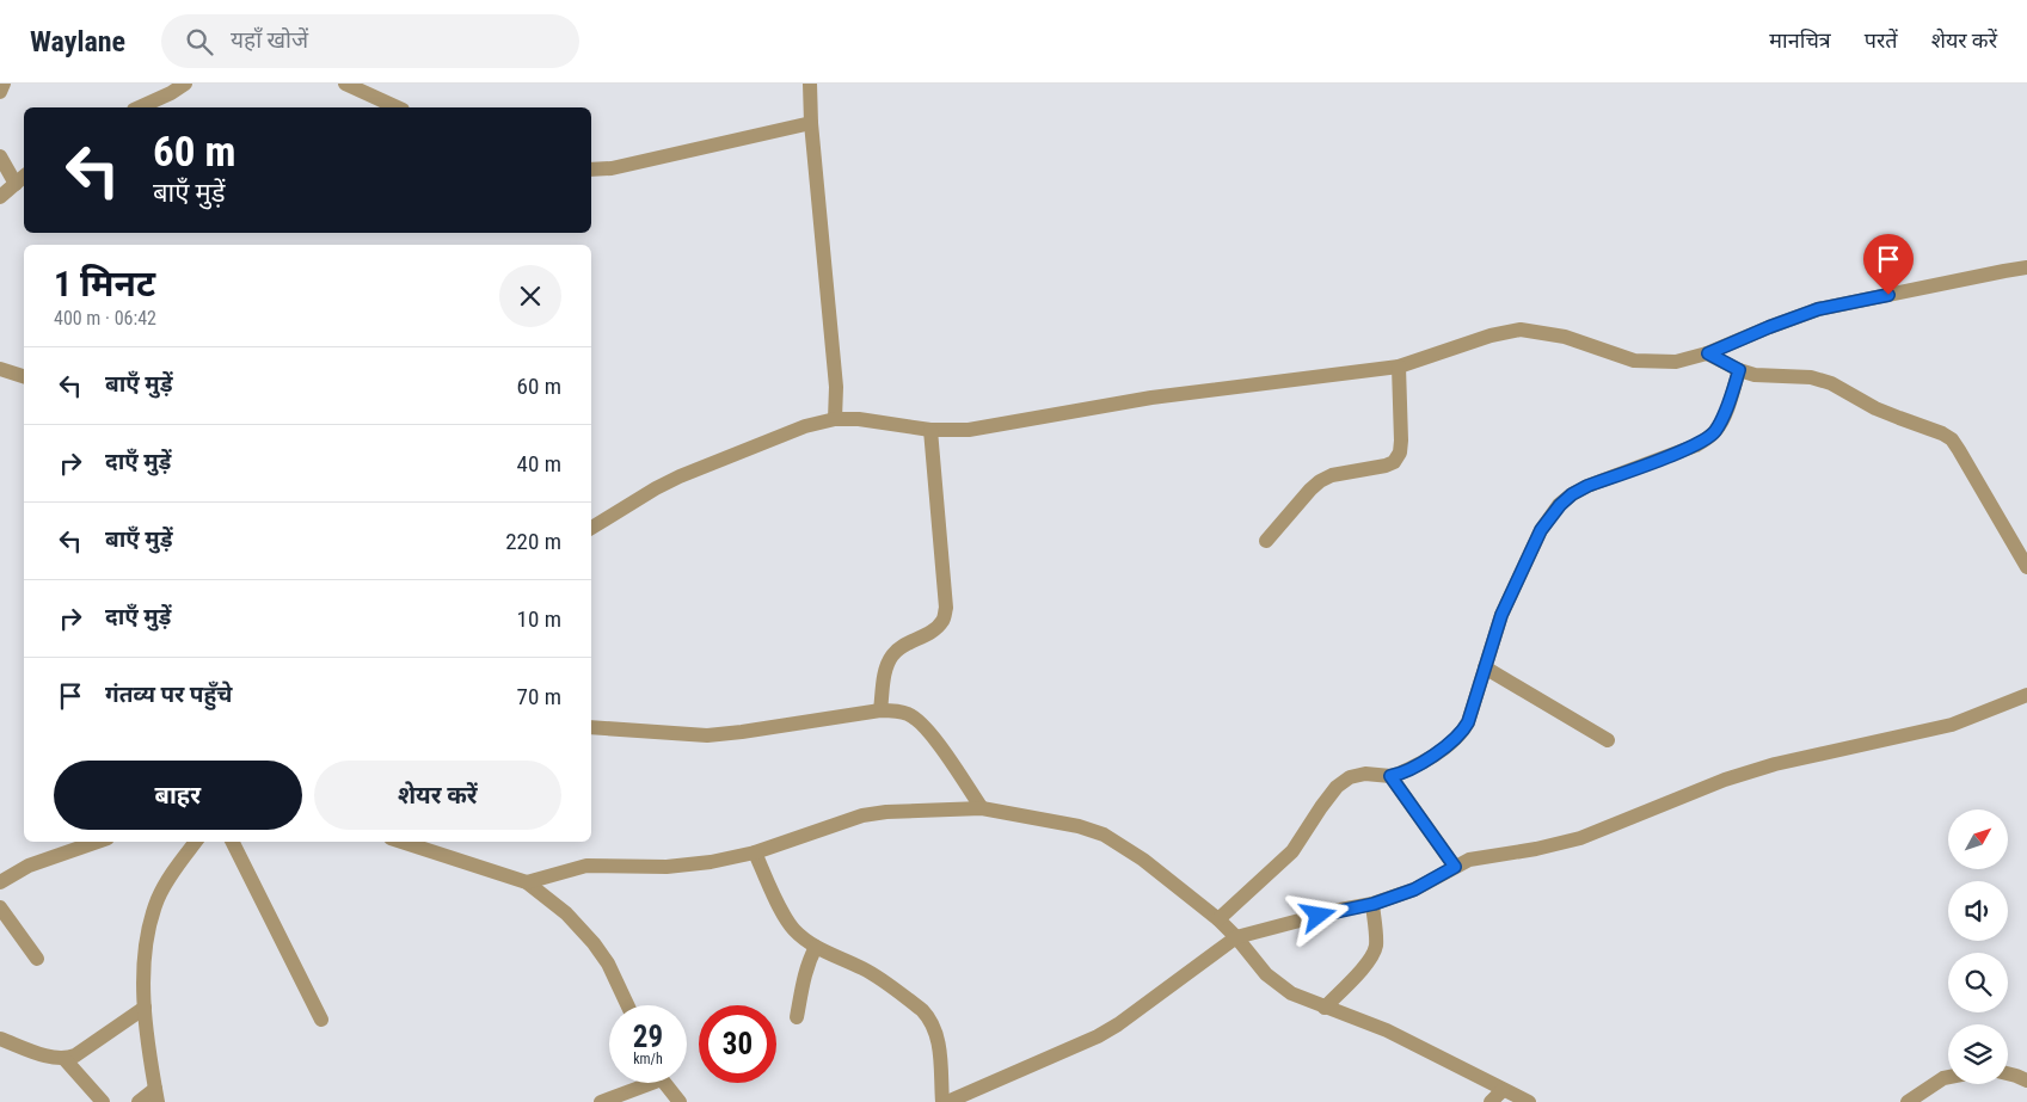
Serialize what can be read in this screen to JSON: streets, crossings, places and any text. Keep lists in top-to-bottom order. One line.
{"north":"top right","page":{"header":"Waylane","search":"यहाँ खोजें","nav":["मानचित्र","परतें","शेयर करें"],"turn":["60 m","बाएँ मुड़ें"],"heading":["1 मिनट","400 m · 06:42"],"list":[{"name":"बाएँ मुड़ें","value":"60 m"},{"name":"दाएँ मुड़ें","value":"40 m"},{"name":"बाएँ मुड़ें","value":"220 m"},{"name":"दाएँ मुड़ें","value":"10 m"},{"name":"गंतव्य पर पहुँचे","value":"70 m"}],"buttons":["बाहर","शेयर करें"],"speed":"29 km/h","limit":"30"}}
